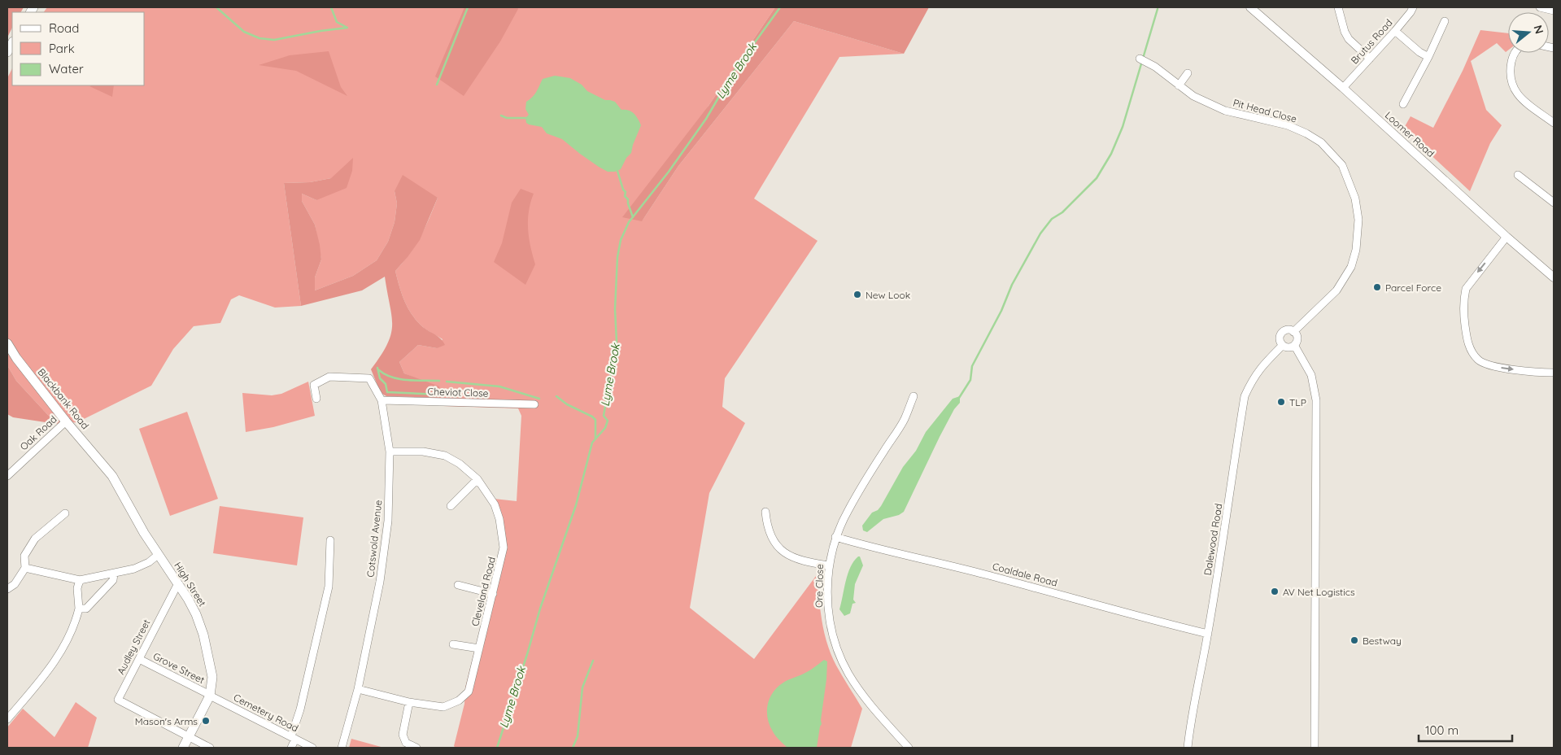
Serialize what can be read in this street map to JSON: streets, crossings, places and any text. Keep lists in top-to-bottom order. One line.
{"streets":{"main road":["Blackbank Road","High Street"],"street":["Brutus Road","Pit Head Close","Loomer Road","Cheviot Close","Oak Road","Cotswold Avenue","Dalewood Road","Coaldale Road","Ore Close","Cleveland Road","Audley Street","Grove Street","Cemetery Road"]},"crossings":[["Brutus Road","Loomer Road"],["Pit Head Close","Dalewood Road"],["Cheviot Close","Cotswold Avenue"],["Blackbank Road","Oak Road"],["Blackbank Road","High Street"],["Cotswold Avenue","Cleveland Road"],["Dalewood Road","Coaldale Road"],["Coaldale Road","Ore Close"],["High Street","Audley Street"],["High Street","Grove Street"],["High Street","Cemetery Road"],["Audley Street","Grove Street"],["Grove Street","Cemetery Road"]],"water":["Lyme Brook"],"places":["Parcel Force","New Look","TLP","AV Net Logistics","Bestway","Mason's Arms"],"legend":["Road","Park","Water"],"scale_bar":"100 m","north":"right"}
